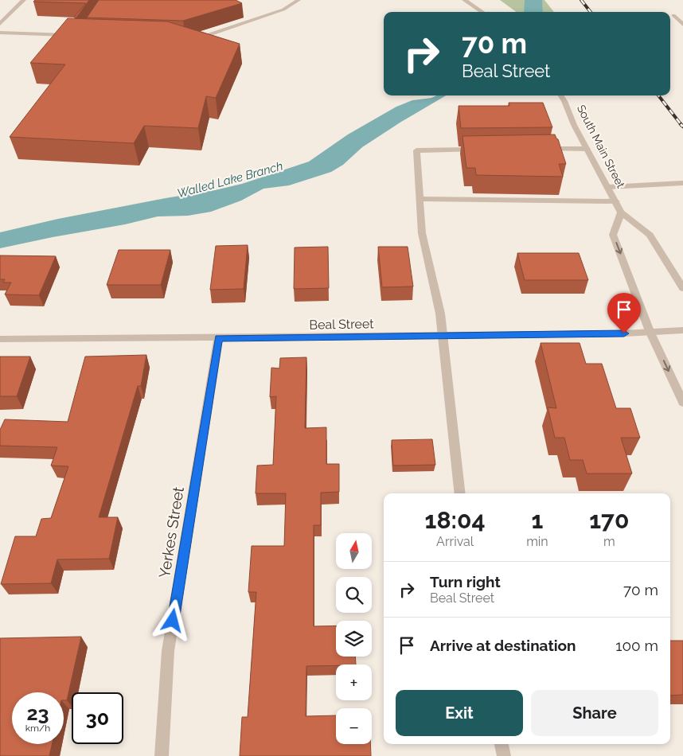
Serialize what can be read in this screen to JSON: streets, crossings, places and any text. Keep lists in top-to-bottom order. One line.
{"streets":{"street":["South Main Street","Beal Street","Yerkes Street"]},"crossings":[["Beal Street","Yerkes Street"]],"water":["Walled Lake Branch"],"north":"top","page":{"turn":["70 m","Beal Street"],"eta":["18:04","Arrival","1","min","170","m"],"map_buttons":["+","−"],"list":[{"name":"Turn right","note":"Beal Street","value":"70 m"},{"name":"Arrive at destination","value":"100 m"}],"buttons":["Exit","Share"],"speed":"23 km/h","limit":"30"}}
